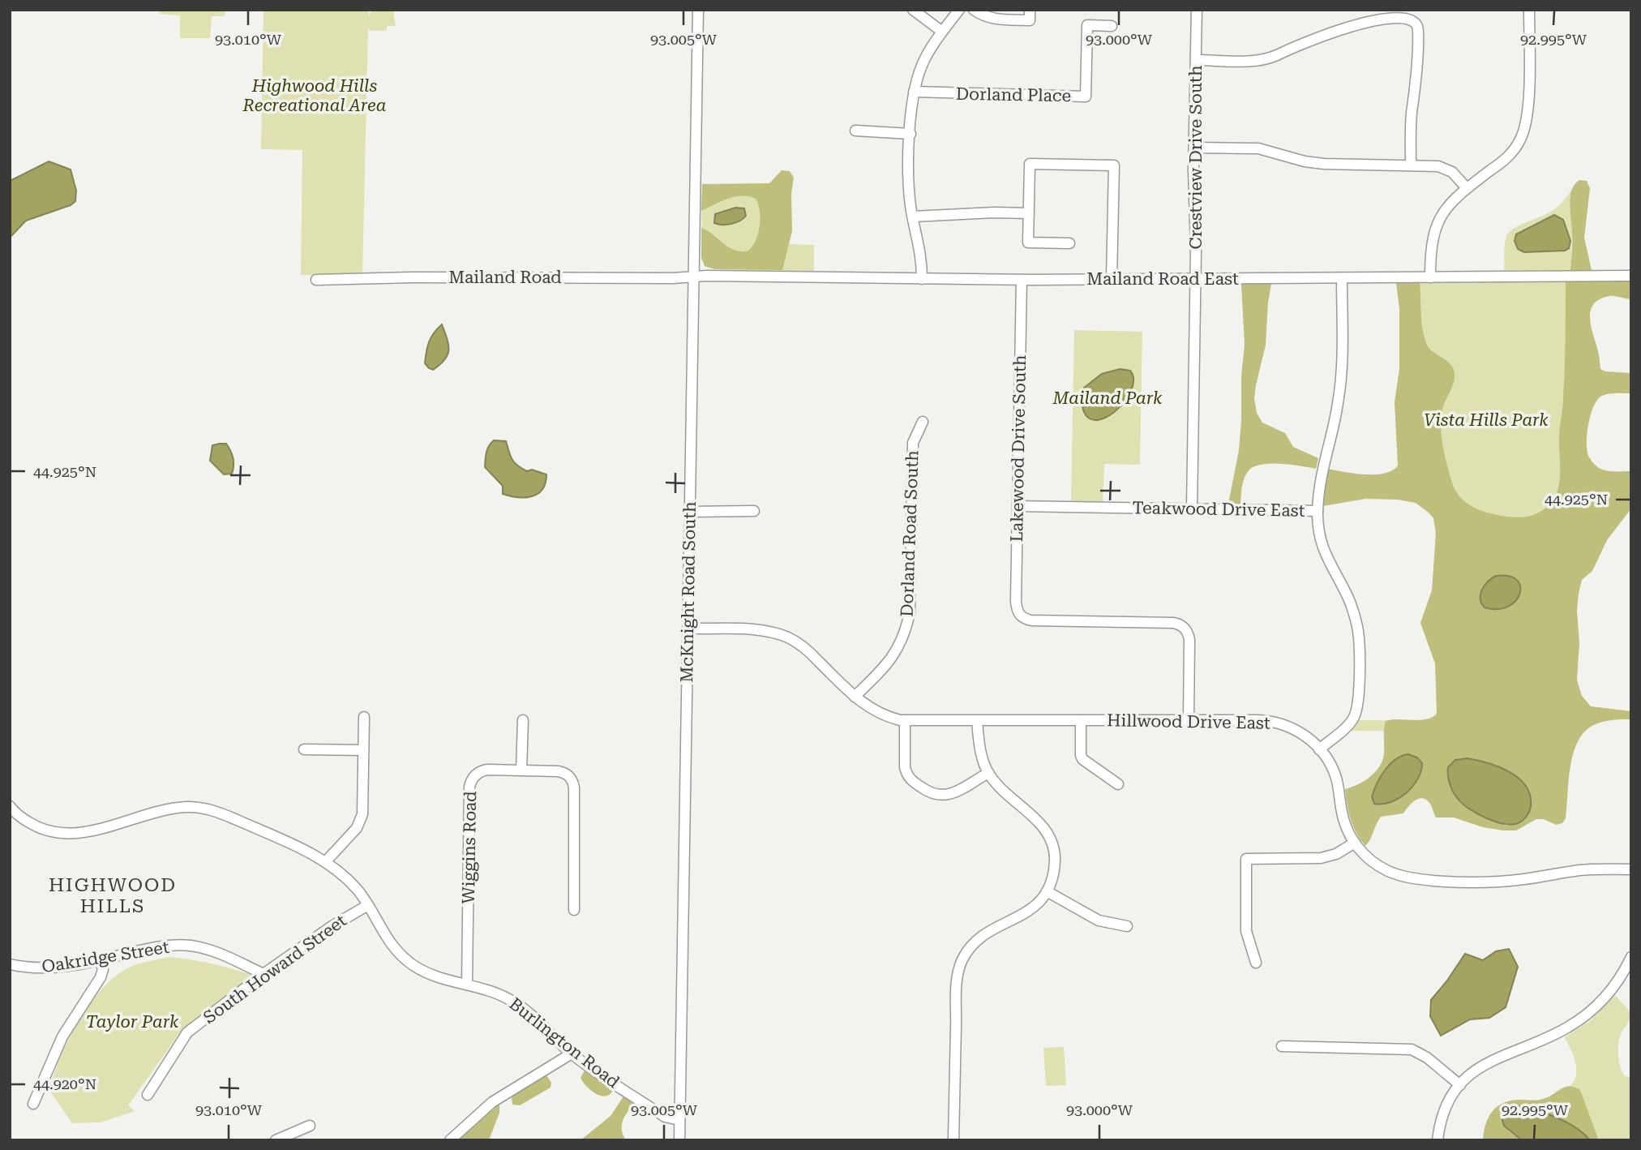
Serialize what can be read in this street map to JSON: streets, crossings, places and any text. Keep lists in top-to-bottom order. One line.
{"streets":{"street":["Dorland Place","Crestview Drive South","Mailand Road","Mailand Road East","Lakewood Drive South","Teakwood Drive East","Dorland Road South","McKnight Road South","Hillwood Drive East","Wiggins Road","Oakridge Street","South Howard Street","Burlington Road"]},"crossings":[["Crestview Drive South","Mailand Road East"],["Crestview Drive South","Teakwood Drive East"],["Mailand Road","Mailand Road East"],["Mailand Road","McKnight Road South"],["Mailand Road East","Lakewood Drive South"],["Mailand Road East","McKnight Road South"],["Lakewood Drive South","Teakwood Drive East"],["Lakewood Drive South","Hillwood Drive East"],["Dorland Road South","Hillwood Drive East"],["McKnight Road South","Hillwood Drive East"],["McKnight Road South","Burlington Road"],["Wiggins Road","Burlington Road"],["Oakridge Street","South Howard Street"],["South Howard Street","Burlington Road"]],"districts":["HIGHWOOD HILLS"],"parks":["Highwood Hills Recreational Area","Mailand Park","Vista Hills Park","Taylor Park"],"coordinates":["93.010°W","93.005°W","93.000°W","92.995°W","44.925°N","44.920°N"]}
